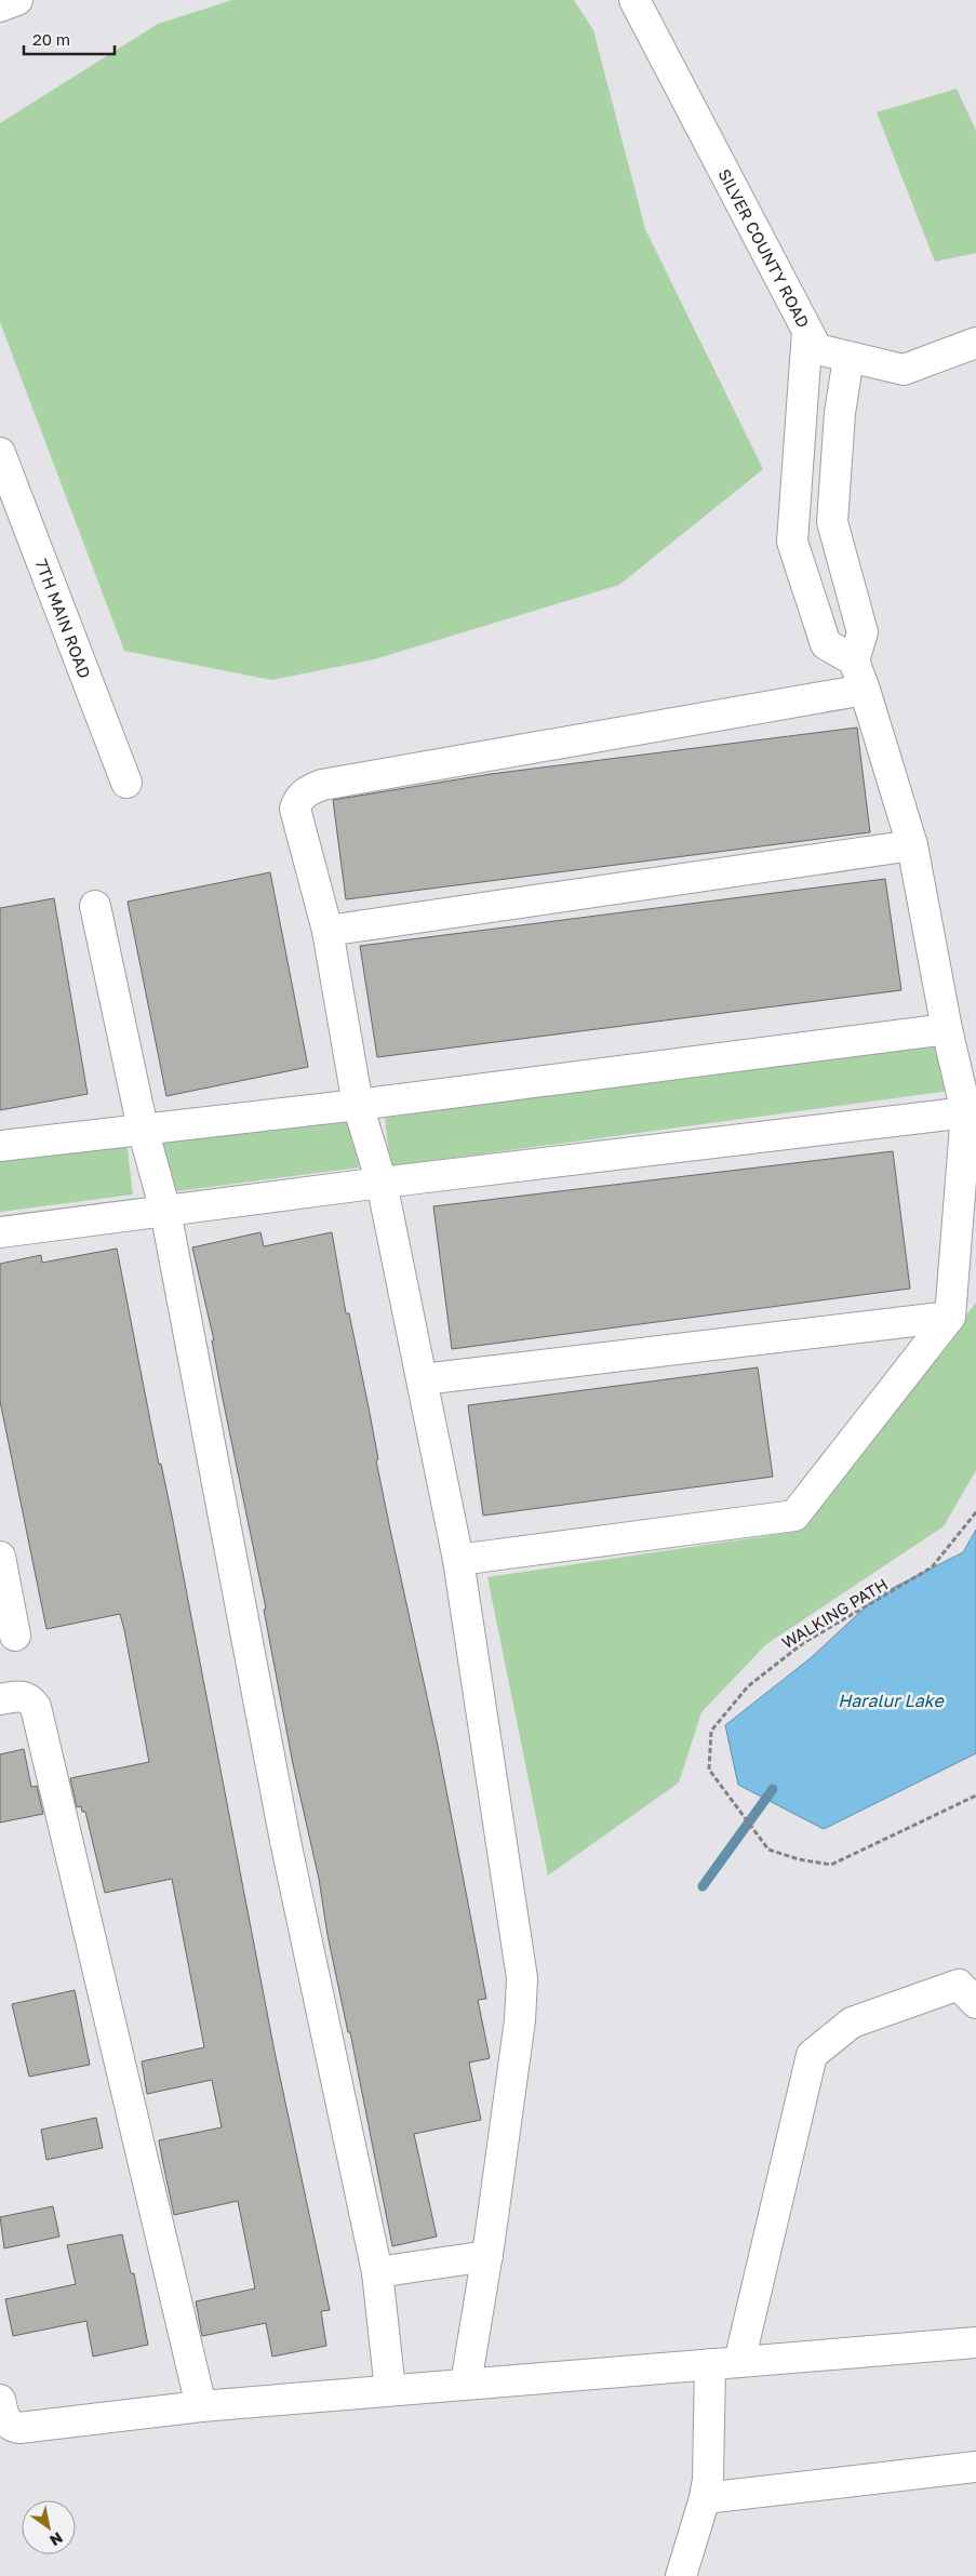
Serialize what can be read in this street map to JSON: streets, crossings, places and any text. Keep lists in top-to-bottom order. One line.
{"streets":{"street":["SILVER COUNTY ROAD","7TH MAIN ROAD"],"path":["WALKING PATH"]},"water":["Haralur Lake"],"scale_bar":"20 m","north":"bottom right"}
